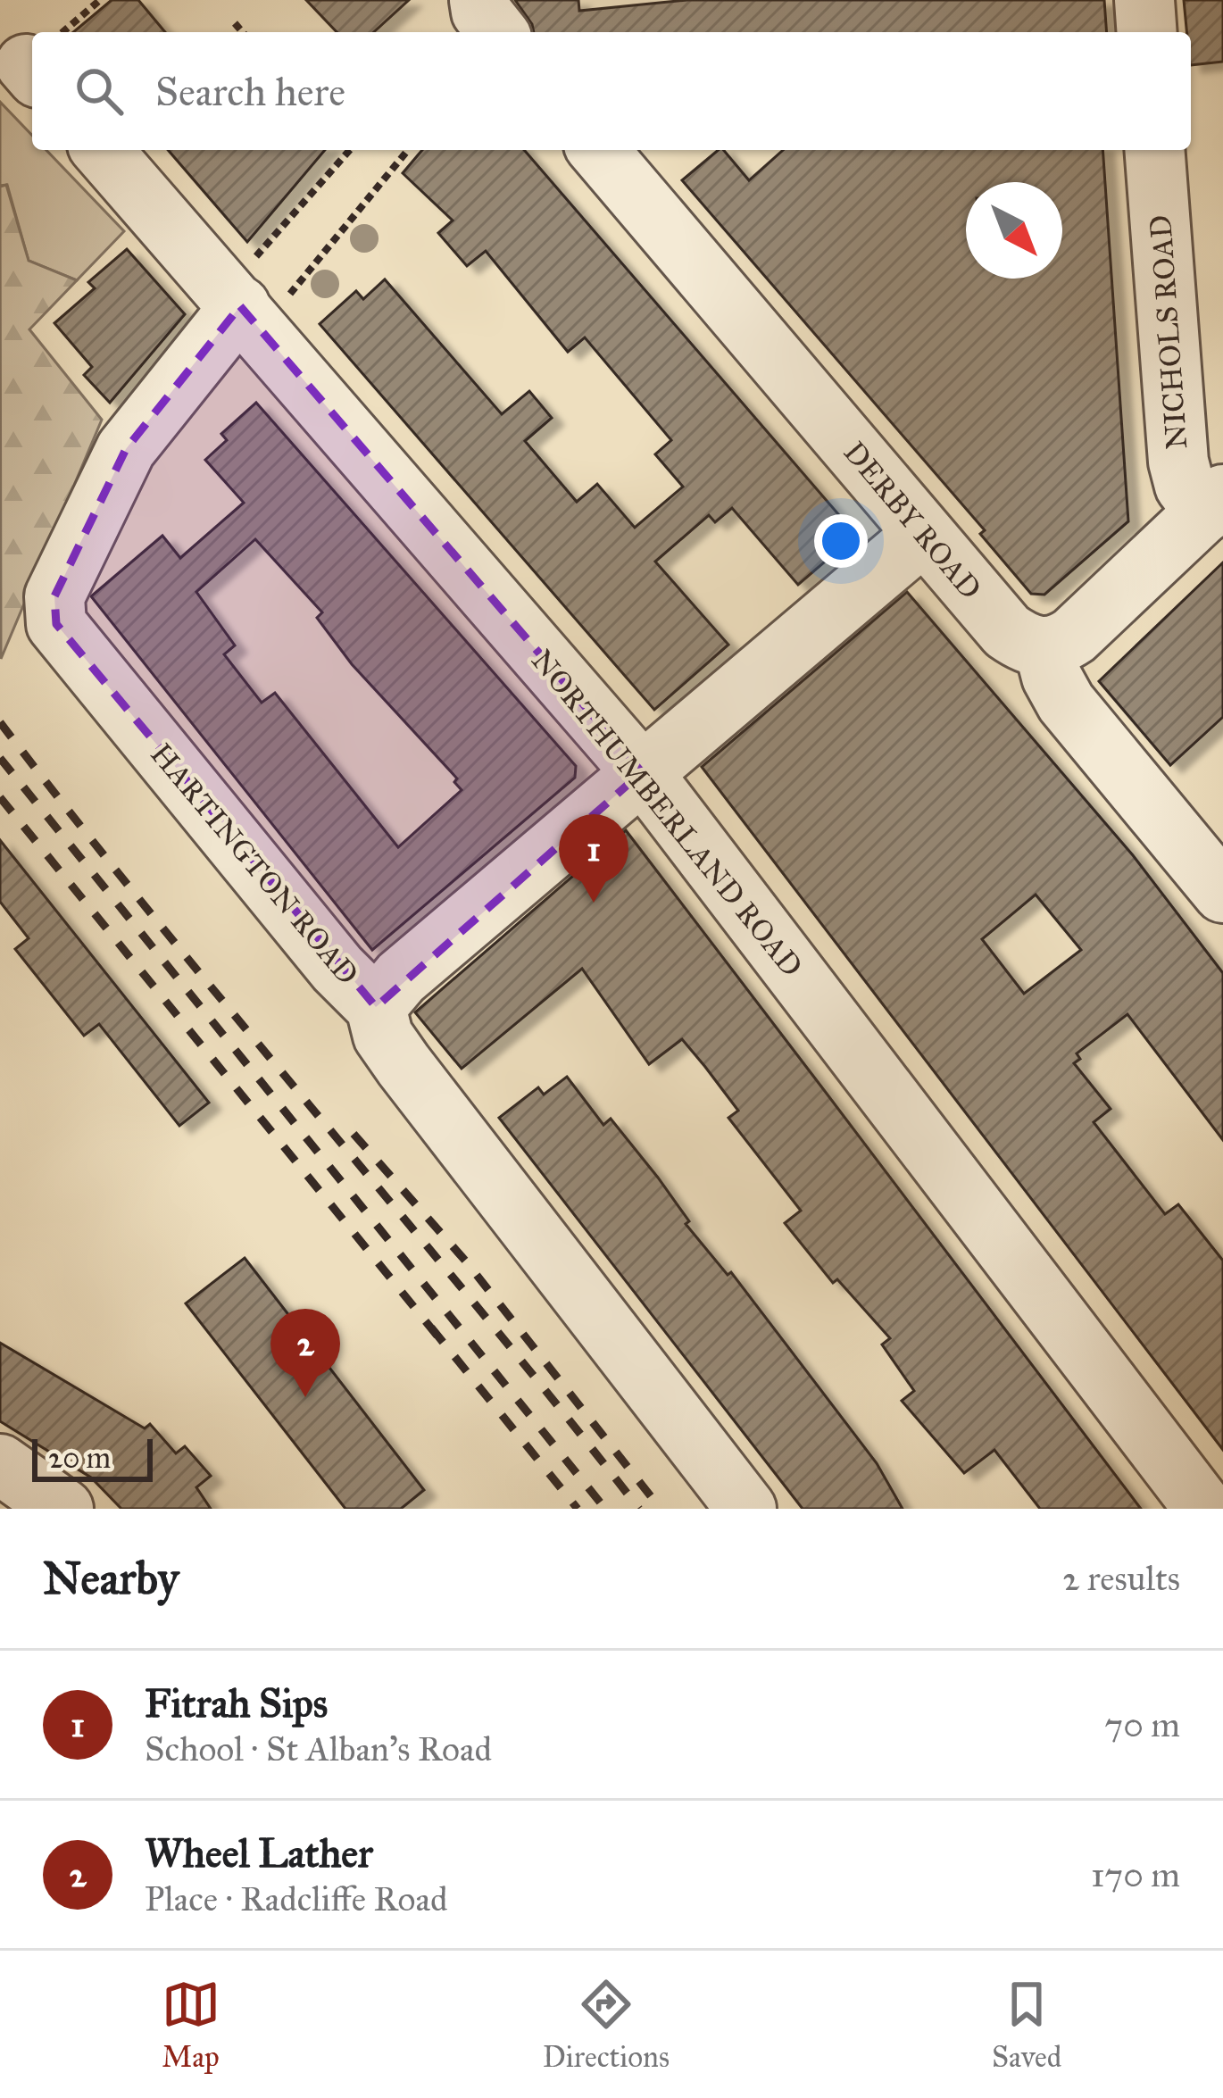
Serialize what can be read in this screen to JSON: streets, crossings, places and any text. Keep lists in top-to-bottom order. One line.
{"streets":{"street":["NICHOLS ROAD","DERBY ROAD","NORTHUMBERLAND ROAD","HARTINGTON ROAD"]},"crossings":[["NORTHUMBERLAND ROAD","HARTINGTON ROAD"]],"scale_bar":"20 m","north":"bottom right","page":{"search":"Search here","pins":["1","2"],"scale":"20 m","heading":["Nearby","2 results"],"list":[{"mark":"1","name":"Fitrah Sips","note":"School · St Alban's Road","value":"70 m"},{"mark":"2","name":"Wheel Lather","note":"Place · Radcliffe Road","value":"170 m"}],"nav":["Map","Directions","Saved"]}}
